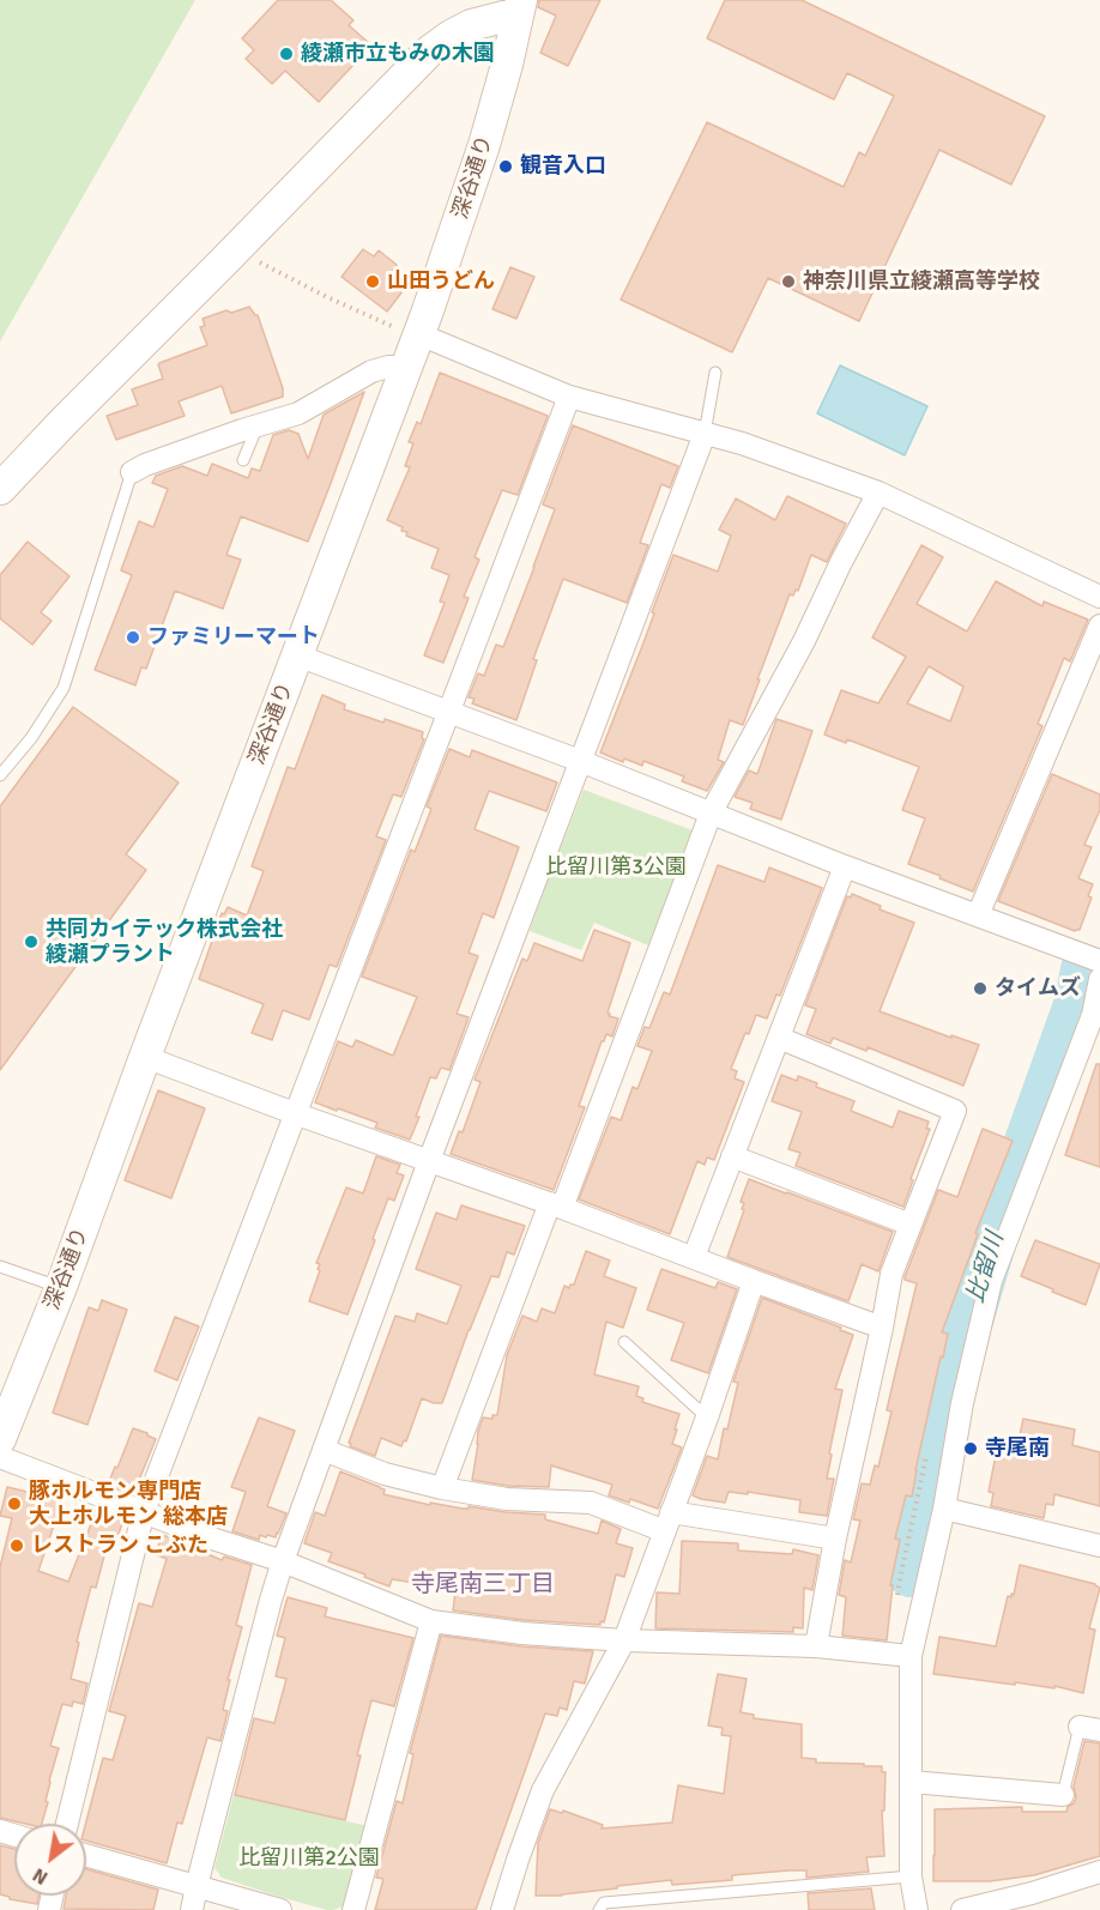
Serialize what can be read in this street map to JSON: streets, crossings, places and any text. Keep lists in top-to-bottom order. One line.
{"streets":{"street":["深谷通り"]},"districts":["寺尾南三丁目"],"water":["比留川"],"parks":["比留川第3公園","比留川第2公園"],"places":["綾瀬市立もみの木園","観音入口","山田うどん","神奈川県立綾瀬高等学校","ファミリーマート","共同カイテック株式会社 綾瀬プラント","タイムズ","寺尾南","豚ホルモン専門店 大上ホルモン 総本店","レストラン こぶた"],"north":"bottom left"}
